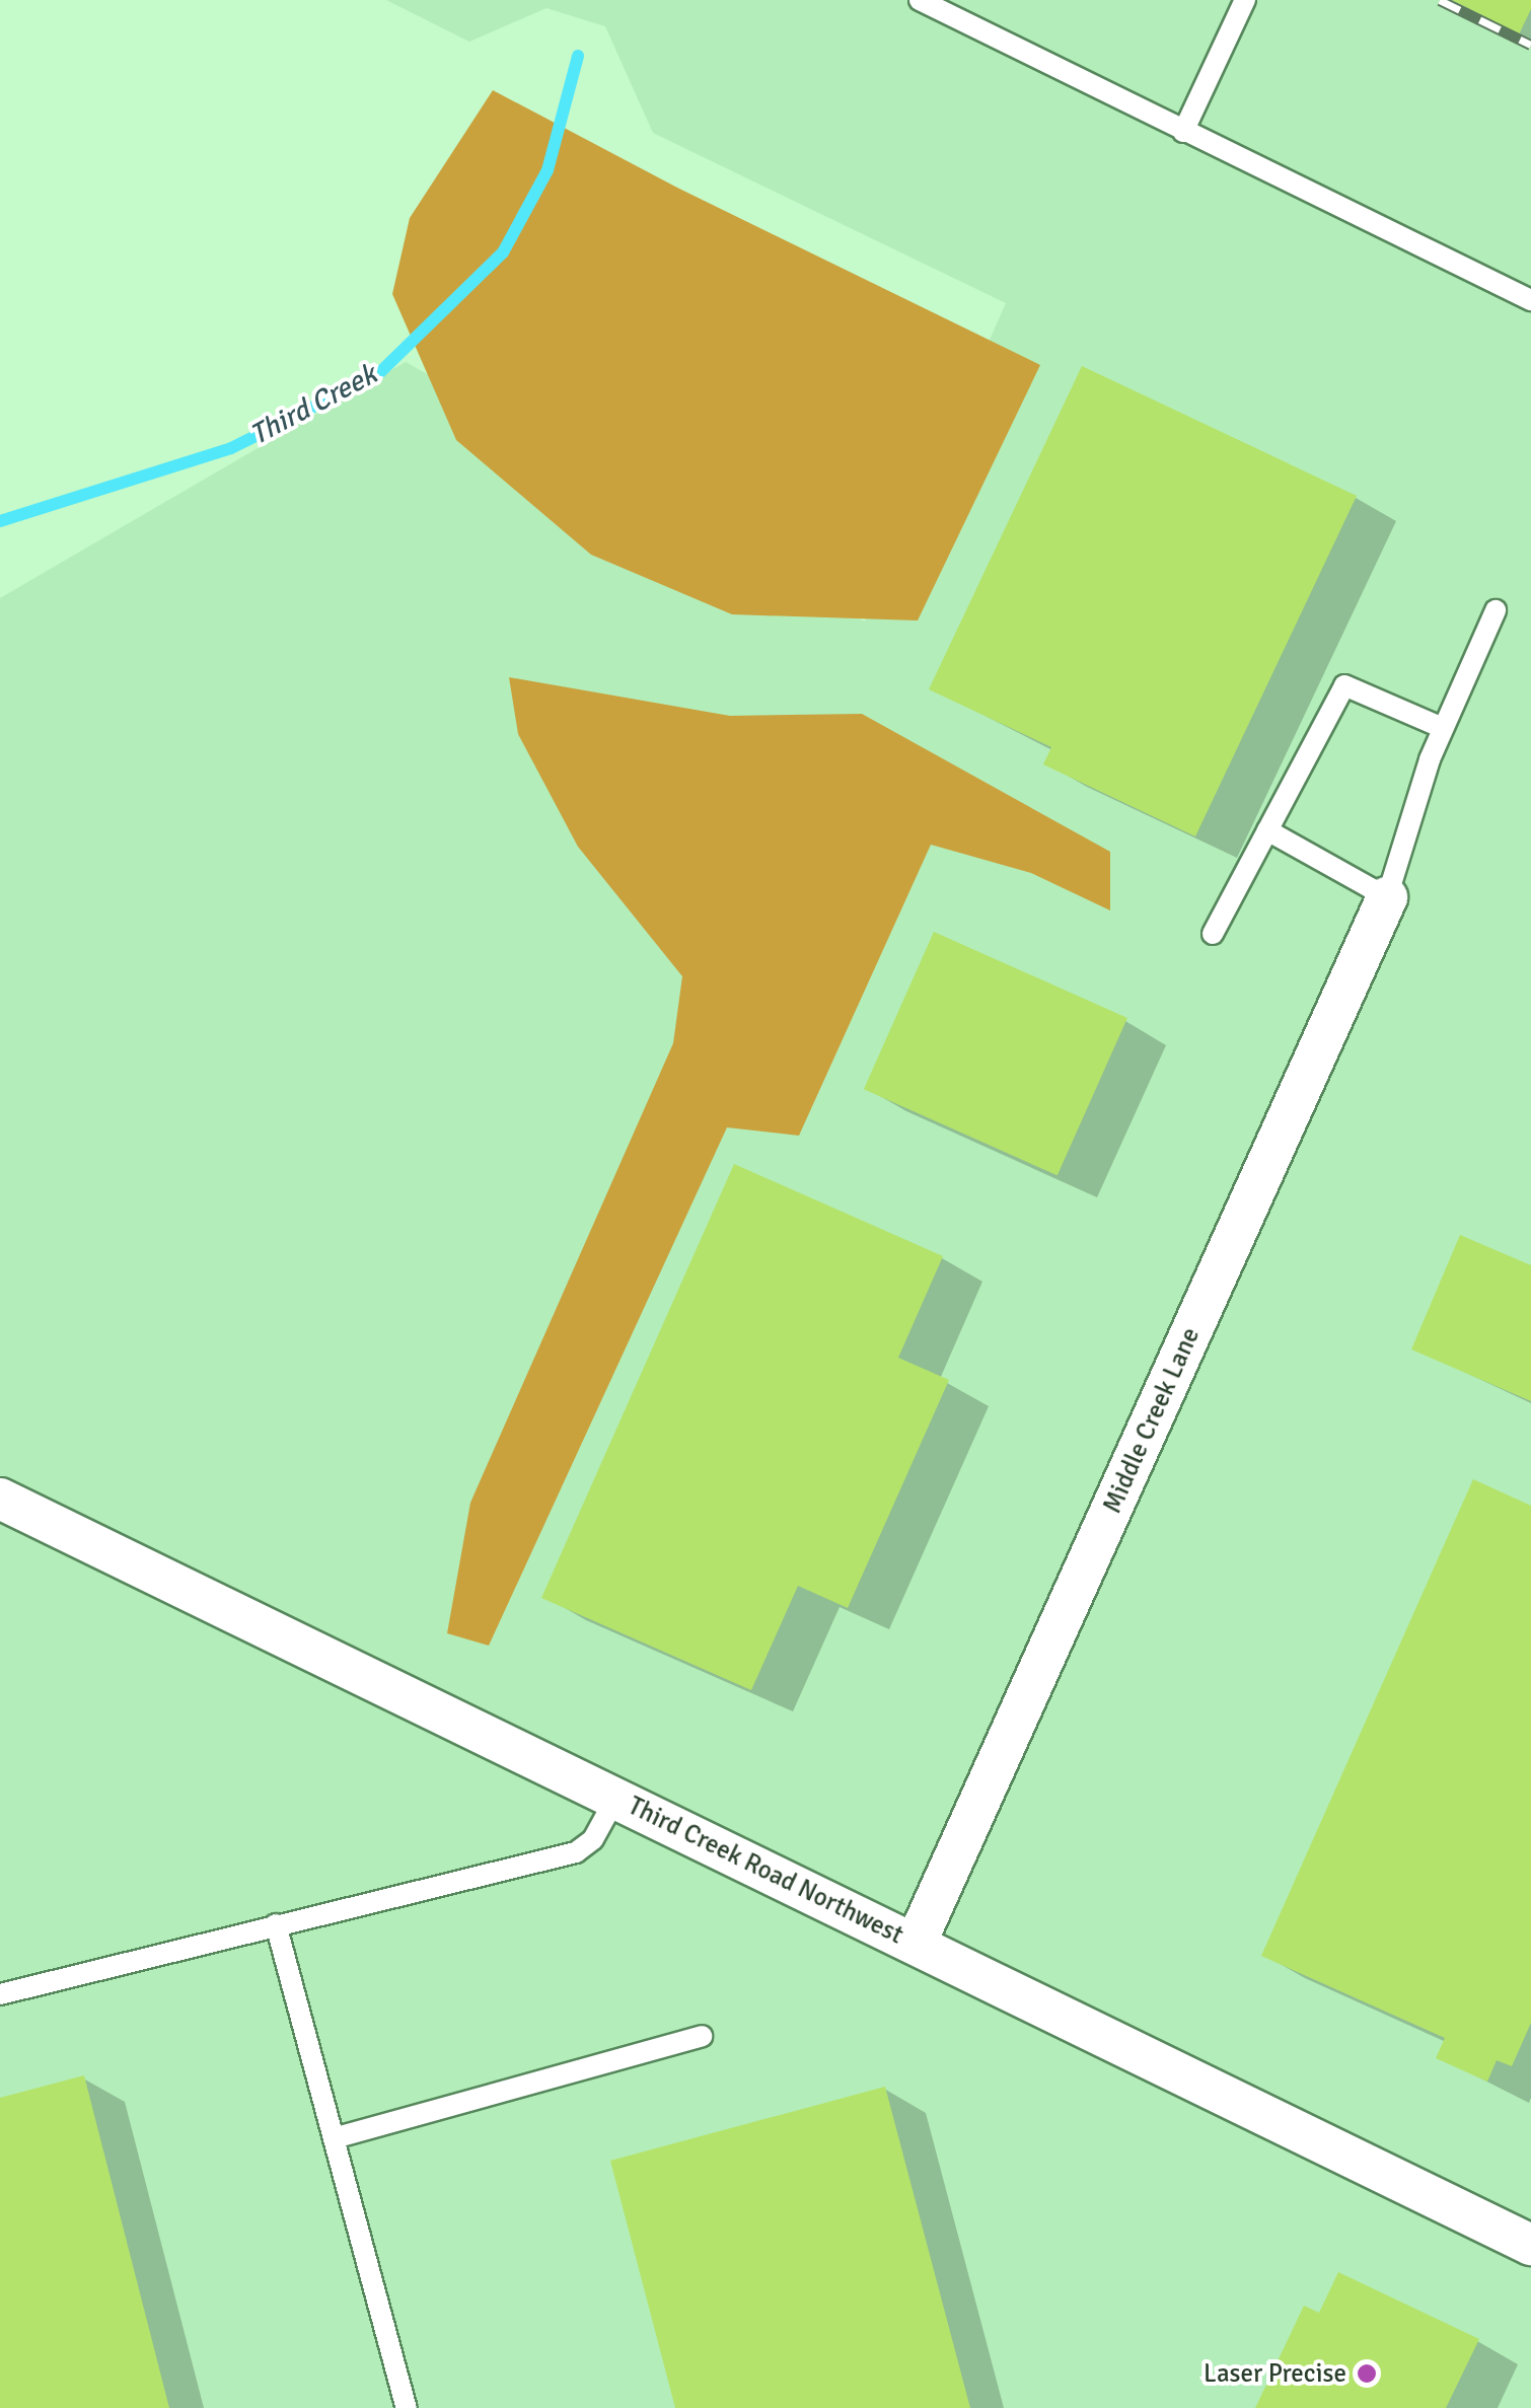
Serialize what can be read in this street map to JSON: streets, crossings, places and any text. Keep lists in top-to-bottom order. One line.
{"streets":{"street":["Middle Creek Lane","Third Creek Road Northwest"]},"crossings":[["Middle Creek Lane","Third Creek Road Northwest"]],"water":["Third Creek"],"places":["Laser Precise"]}
